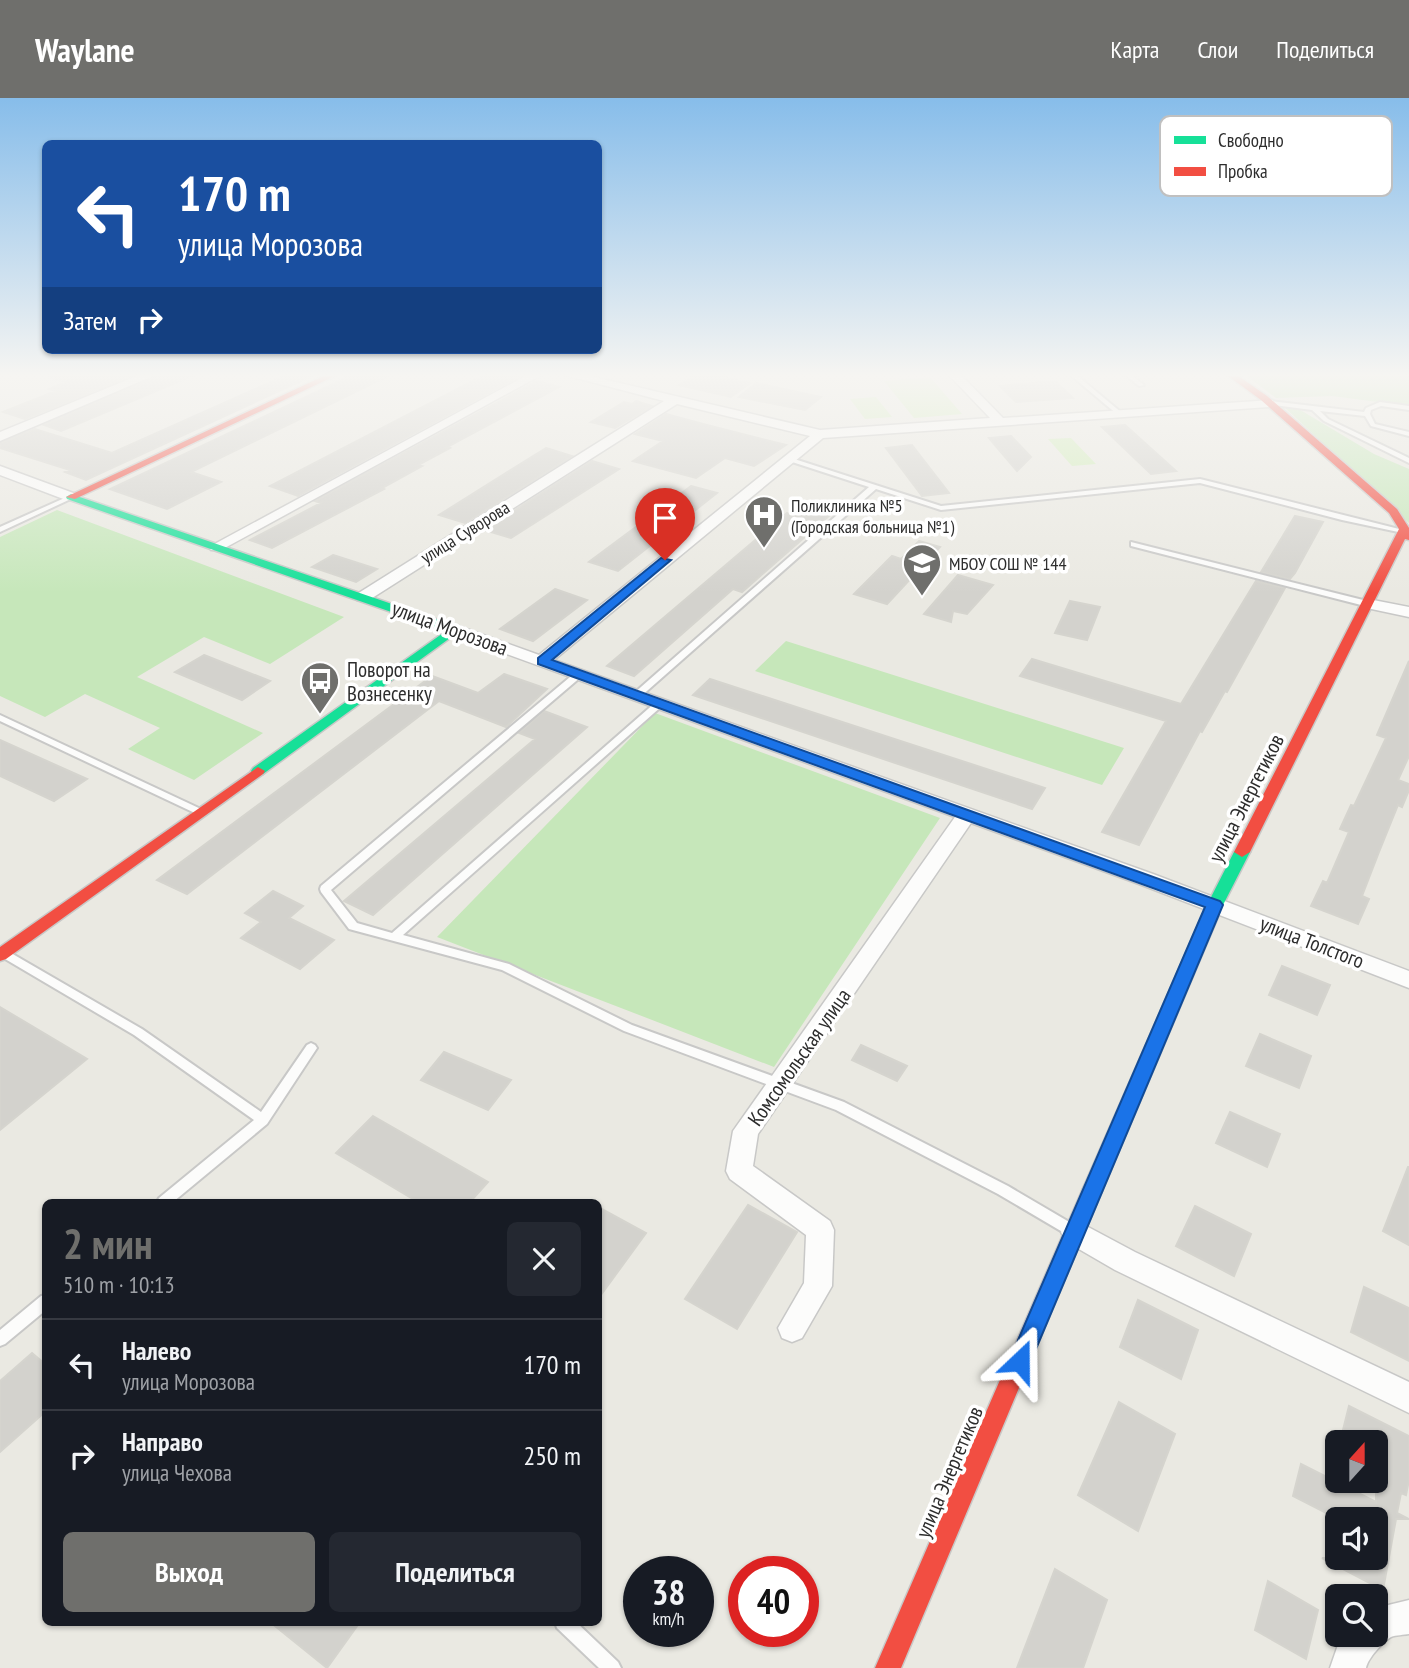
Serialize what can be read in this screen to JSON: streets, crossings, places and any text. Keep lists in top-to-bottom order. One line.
{"streets":{"street":["улица Суворова","улица Морозова","улица Энергетиков","улица Толстого","Комсомольская улица"]},"crossings":[["улица Суворова","улица Морозова"],["улица Морозова","улица Энергетиков"],["улица Морозова","улица Толстого"],["улица Морозова","Комсомольская улица"],["улица Энергетиков","улица Толстого"]],"places":{"hospital":["Поликлиника №5 (Городская больница №1)"],"school or university":["МБОУ СОШ № 144"],"bus stop":["Поворот на Вознесенку"]},"legend":["Свободно","Пробка"],"north":"top","page":{"header":"Waylane","nav":["Карта","Слои","Поделиться"],"turn":["170 m","улица Морозова"],"then":"Затем","heading":["2 мин","510 m · 10:13"],"list":[{"name":"Налево","note":"улица Морозова","value":"170 m"},{"name":"Направо","note":"улица Чехова","value":"250 m"}],"buttons":["Выход","Поделиться"],"speed":"38 km/h","limit":"40"}}
